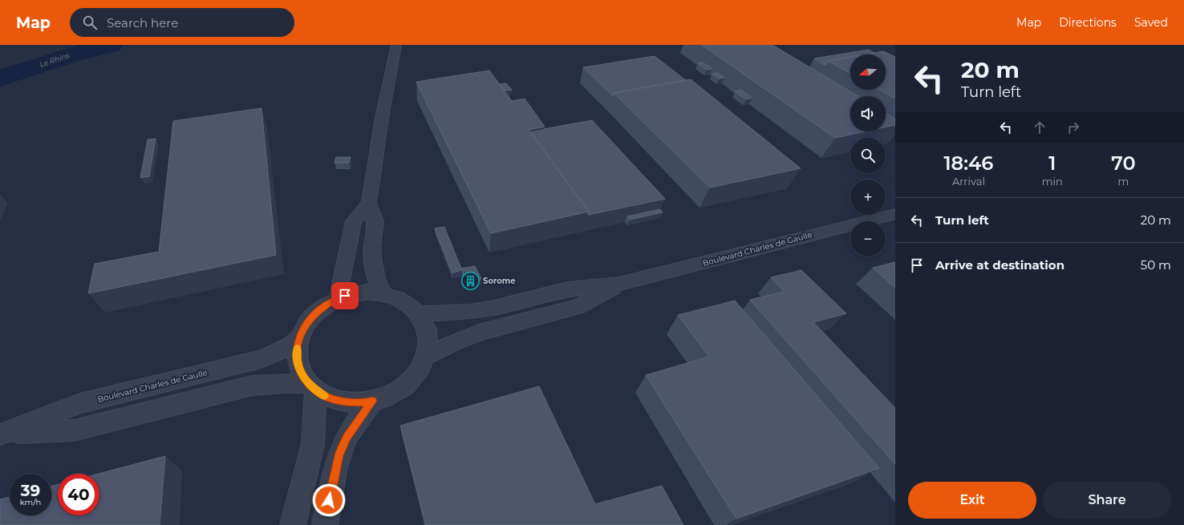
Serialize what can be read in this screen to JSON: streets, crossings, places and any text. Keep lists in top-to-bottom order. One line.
{"streets":{"street":["Boulevard Charles de Gaulle"]},"water":["Le Rhins"],"places":{"building":["Sorome"]},"north":"left","page":{"header":"Map","search":"Search here","nav":["Map","Directions","Saved"],"turn":["20 m","Turn left"],"map_buttons":["+","−"],"eta":["18:46","Arrival","1","min","70","m"],"list":[{"name":"Turn left","value":"20 m"},{"name":"Arrive at destination","value":"50 m"}],"speed":"39 km/h","limit":"40","buttons":["Exit","Share"]}}
